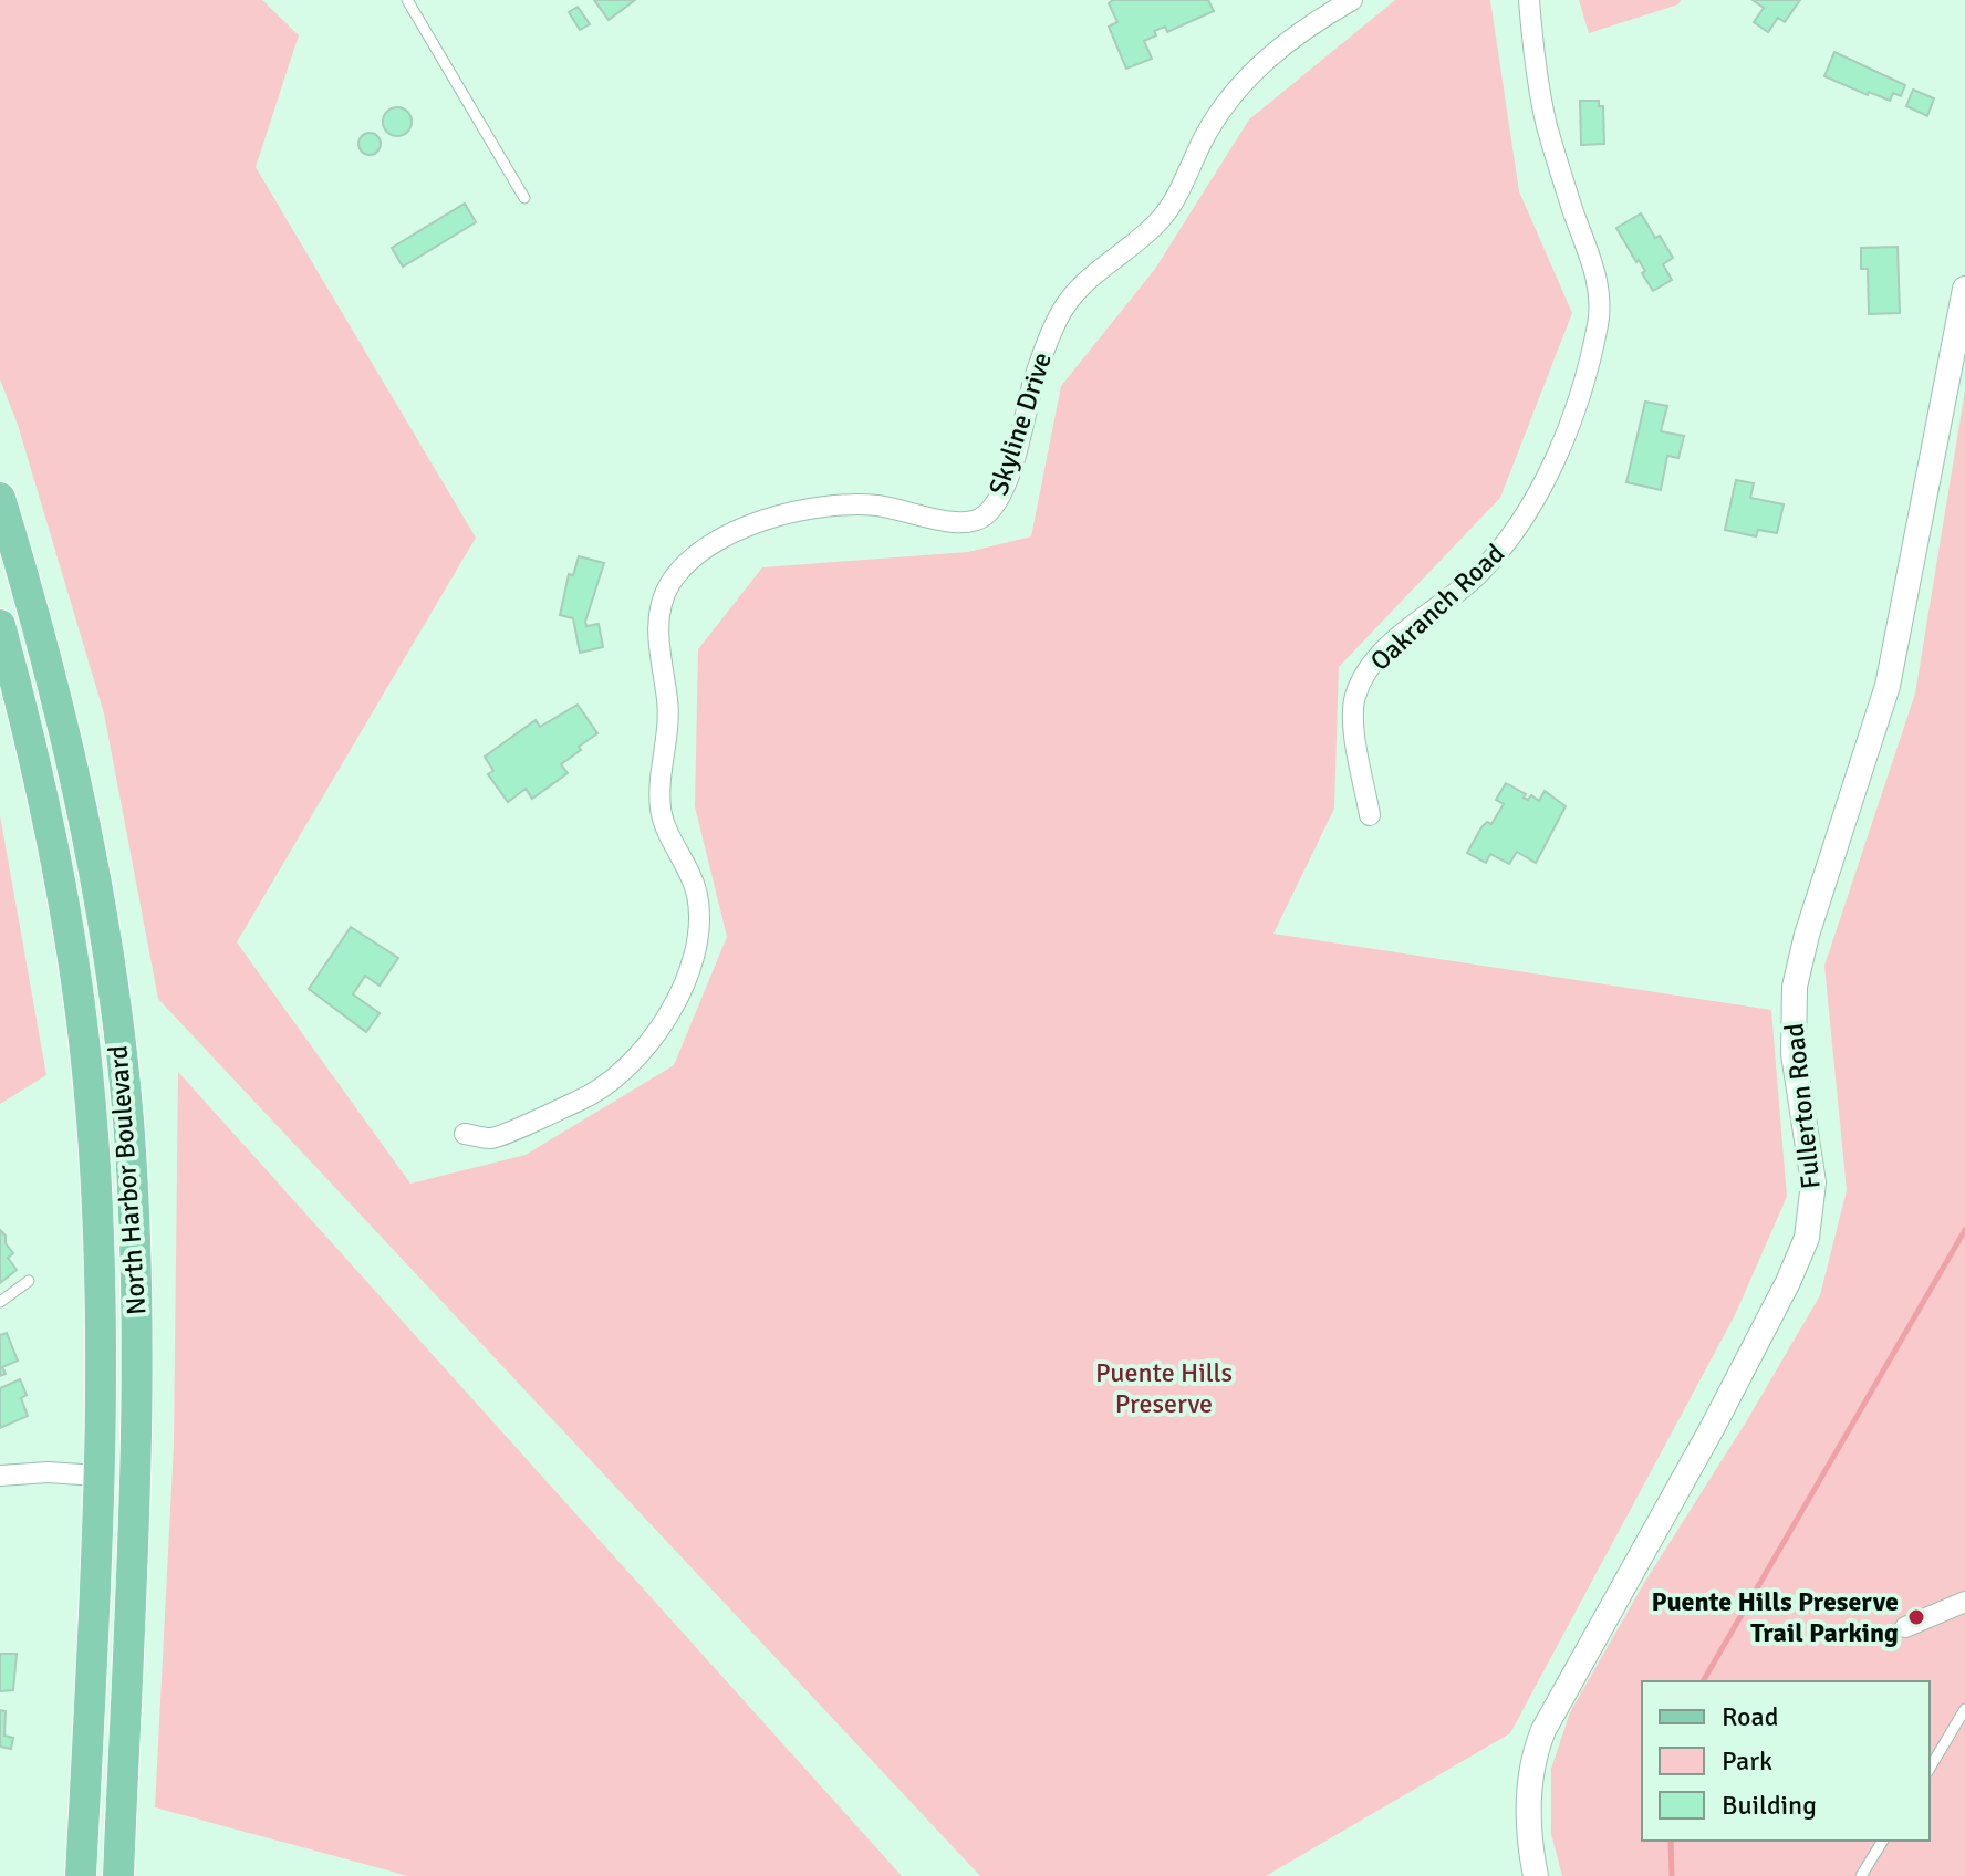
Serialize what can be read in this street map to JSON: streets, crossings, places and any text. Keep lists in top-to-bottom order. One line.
{"streets":{"main road":["North Harbor Boulevard"],"street":["Skyline Drive","Oakranch Road","Fullerton Road"]},"parks":["Puente Hills Preserve"],"places":["Puente Hills Preserve Trail Parking"],"legend":["Road","Park","Building"]}
